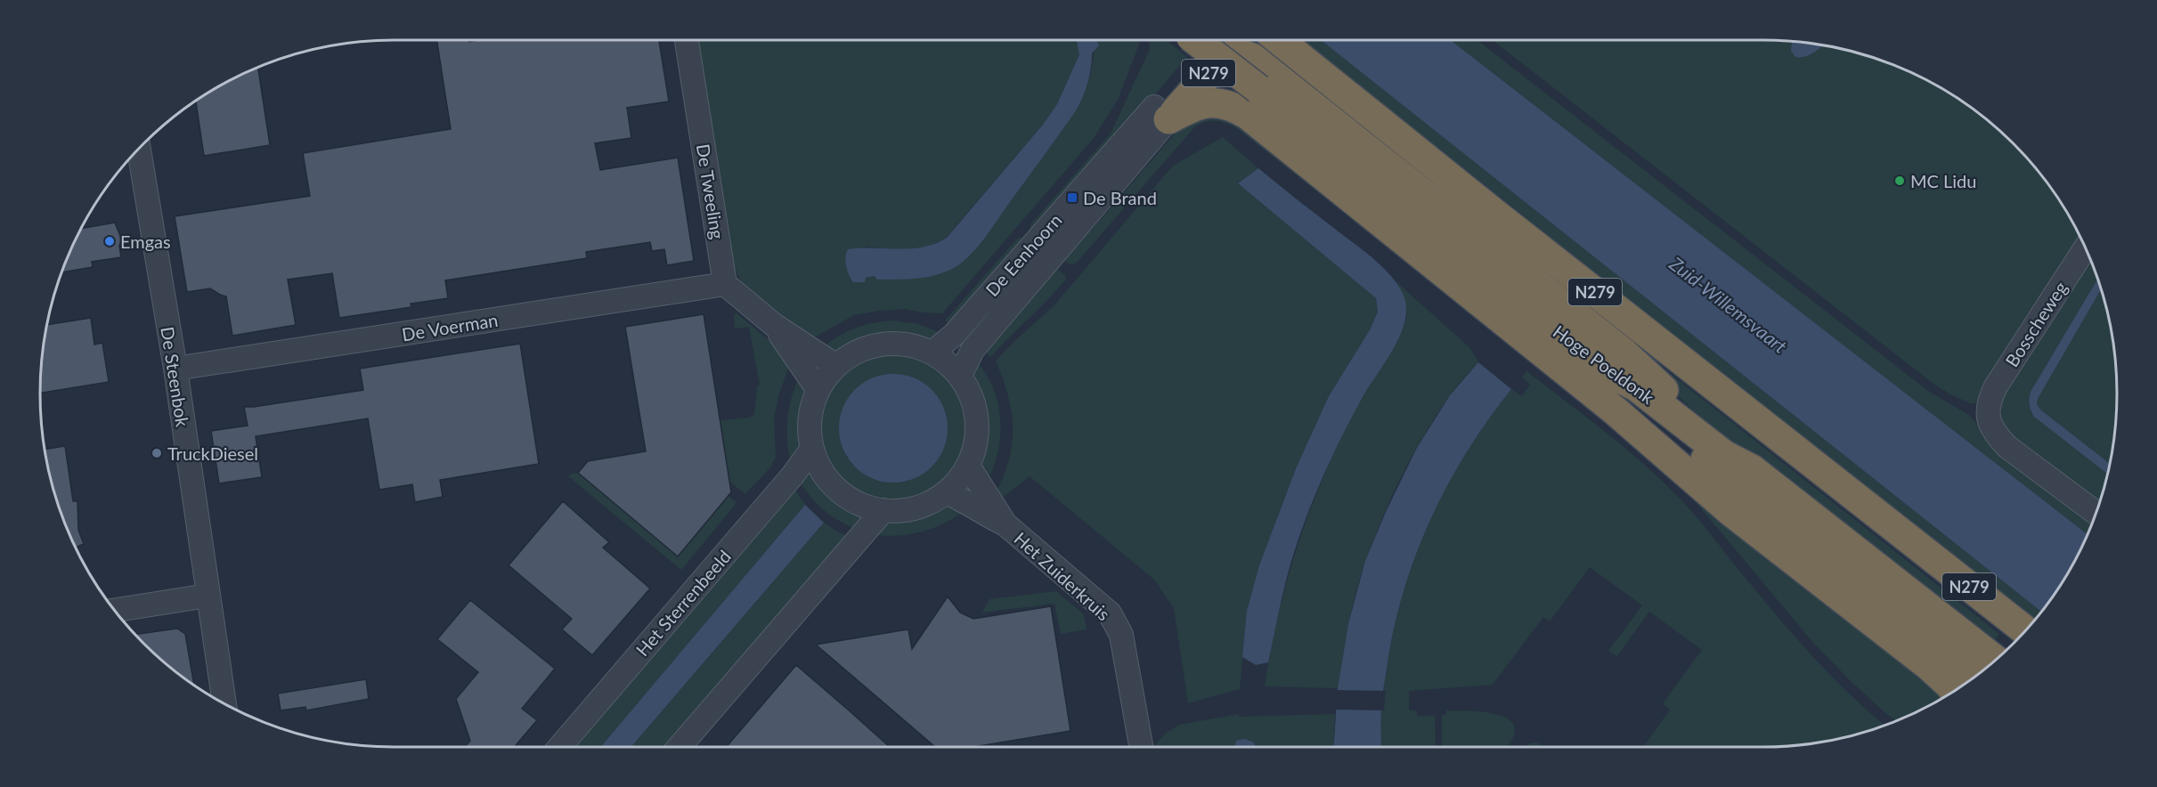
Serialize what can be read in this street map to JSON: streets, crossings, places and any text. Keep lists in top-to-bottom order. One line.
{"streets":{"highway":["N279","Hoge Poeldonk"],"street":["De Tweeling","De Eenhoorn","Bosscheweg","De Voerman","De Steenbok","Het Zuiderkruis","Het Sterrenbeeld"]},"crossings":[["N279","De Eenhoorn"],["N279","Hoge Poeldonk"],["De Tweeling","De Voerman"],["De Eenhoorn","Het Zuiderkruis"],["De Eenhoorn","Het Sterrenbeeld"],["De Voerman","De Steenbok"],["Het Zuiderkruis","Het Sterrenbeeld"]],"water":["Zuid-Willemsvaart"],"places":{"other":["MC Lidu","Emgas","TruckDiesel"],"transit":["De Brand"]}}
